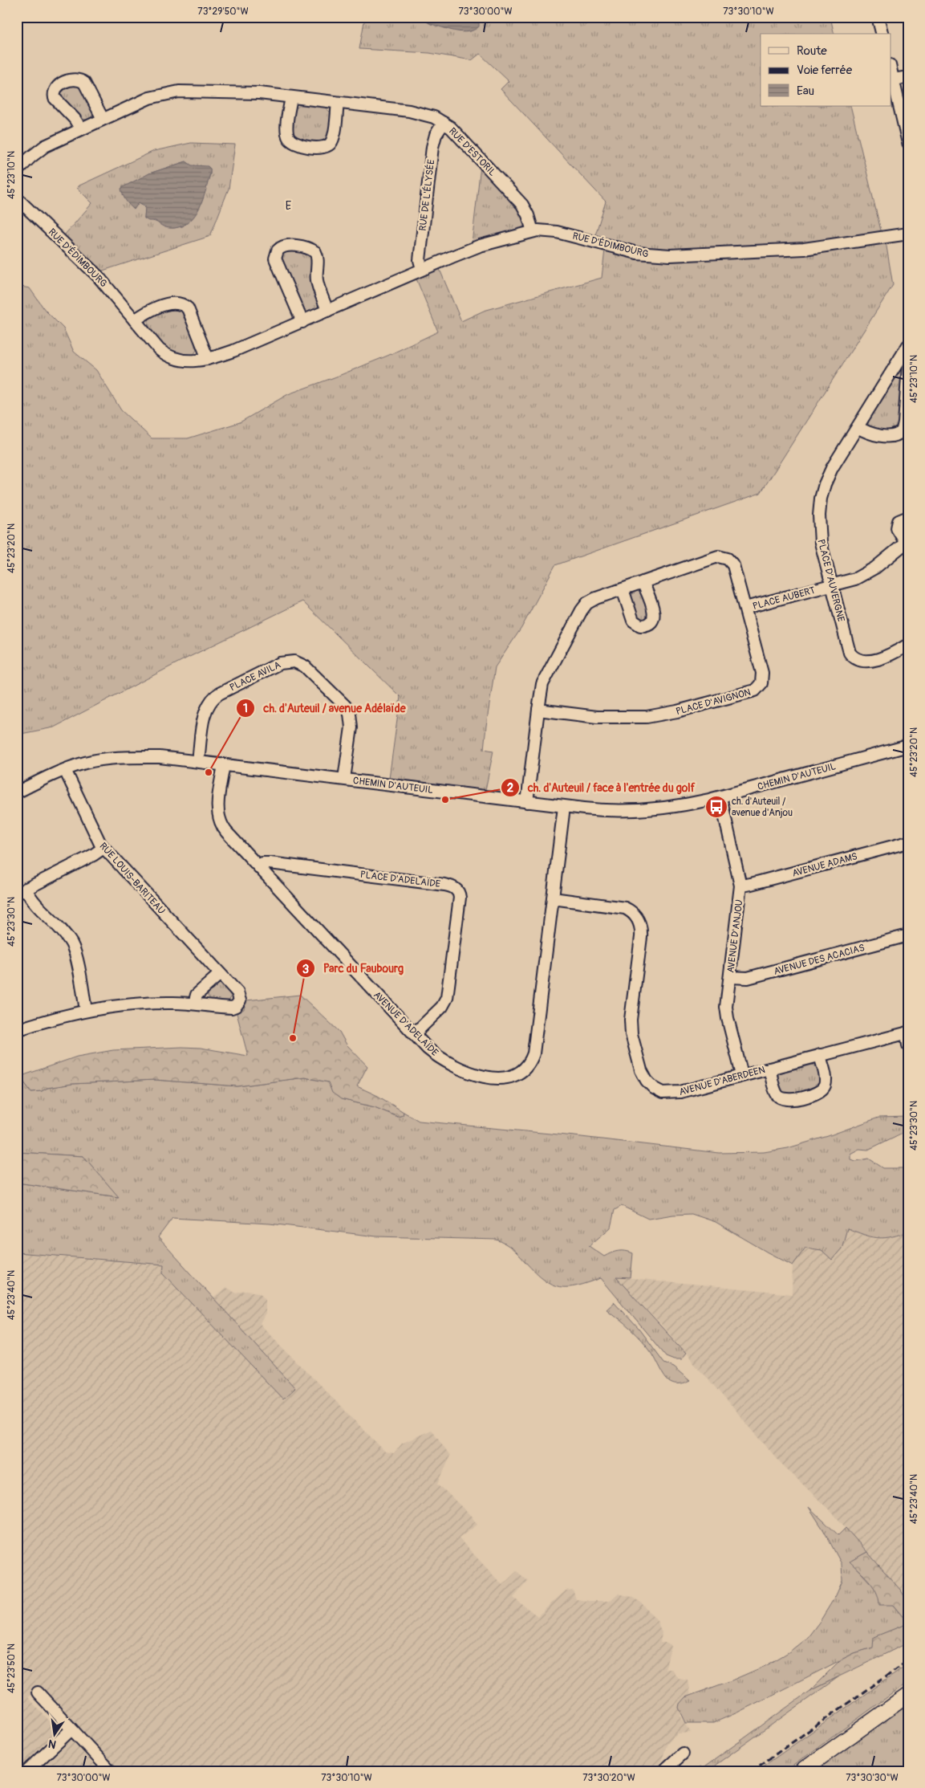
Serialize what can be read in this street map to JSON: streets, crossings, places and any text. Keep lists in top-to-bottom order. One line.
{"streets":{"street":["RUE D'ESTORIL","RUE DE L'ÉLYSÉE","RUE D'ÉDIMBOURG","PLACE D'AUVERGNE","PLACE AUBERT","PLACE AVILA","PLACE D'AVIGNON","CHEMIN D'AUTEUIL","AVENUE ADAMS","RUE LOUIS-BARITEAU","PLACE D'ADELAÏDE","AVENUE D'ANJOU","AVENUE DES ACACIAS","AVENUE D'ADELAÏDE","AVENUE D'ABERDEEN"]},"crossings":[["RUE D'ESTORIL","RUE DE L'ÉLYSÉE"],["RUE D'ESTORIL","RUE D'ÉDIMBOURG"],["RUE DE L'ÉLYSÉE","RUE D'ÉDIMBOURG"],["PLACE D'AUVERGNE","PLACE AUBERT"],["PLACE AUBERT","PLACE D'AVIGNON"],["PLACE AVILA","CHEMIN D'AUTEUIL"],["PLACE D'AVIGNON","CHEMIN D'AUTEUIL"],["CHEMIN D'AUTEUIL","RUE LOUIS-BARITEAU"],["CHEMIN D'AUTEUIL","AVENUE D'ANJOU"],["CHEMIN D'AUTEUIL","AVENUE D'ADELAÏDE"],["AVENUE ADAMS","AVENUE D'ANJOU"],["PLACE D'ADELAÏDE","AVENUE D'ADELAÏDE"],["AVENUE D'ANJOU","AVENUE DES ACACIAS"],["AVENUE D'ANJOU","AVENUE D'ABERDEEN"],["AVENUE D'ADELAÏDE","AVENUE D'ABERDEEN"]],"districts":["E"],"places":{"other":["ch. d'Auteuil / avenue Adélaïde","ch. d'Auteuil / face à l'entrée du golf","Parc du Faubourg"],"bus stop":["ch. d'Auteuil / avenue d'Anjou"]},"legend":["Route","Voie ferrée","Eau"],"north":"bottom","coordinates":["73°29'50\"W","73°30'00\"W","73°30'10\"W","45°23'10\"N","45°23'20\"N","45°23'30\"N","45°23'40\"N","45°23'50\"N","73°30'20\"W","73°30'30\"W"]}
